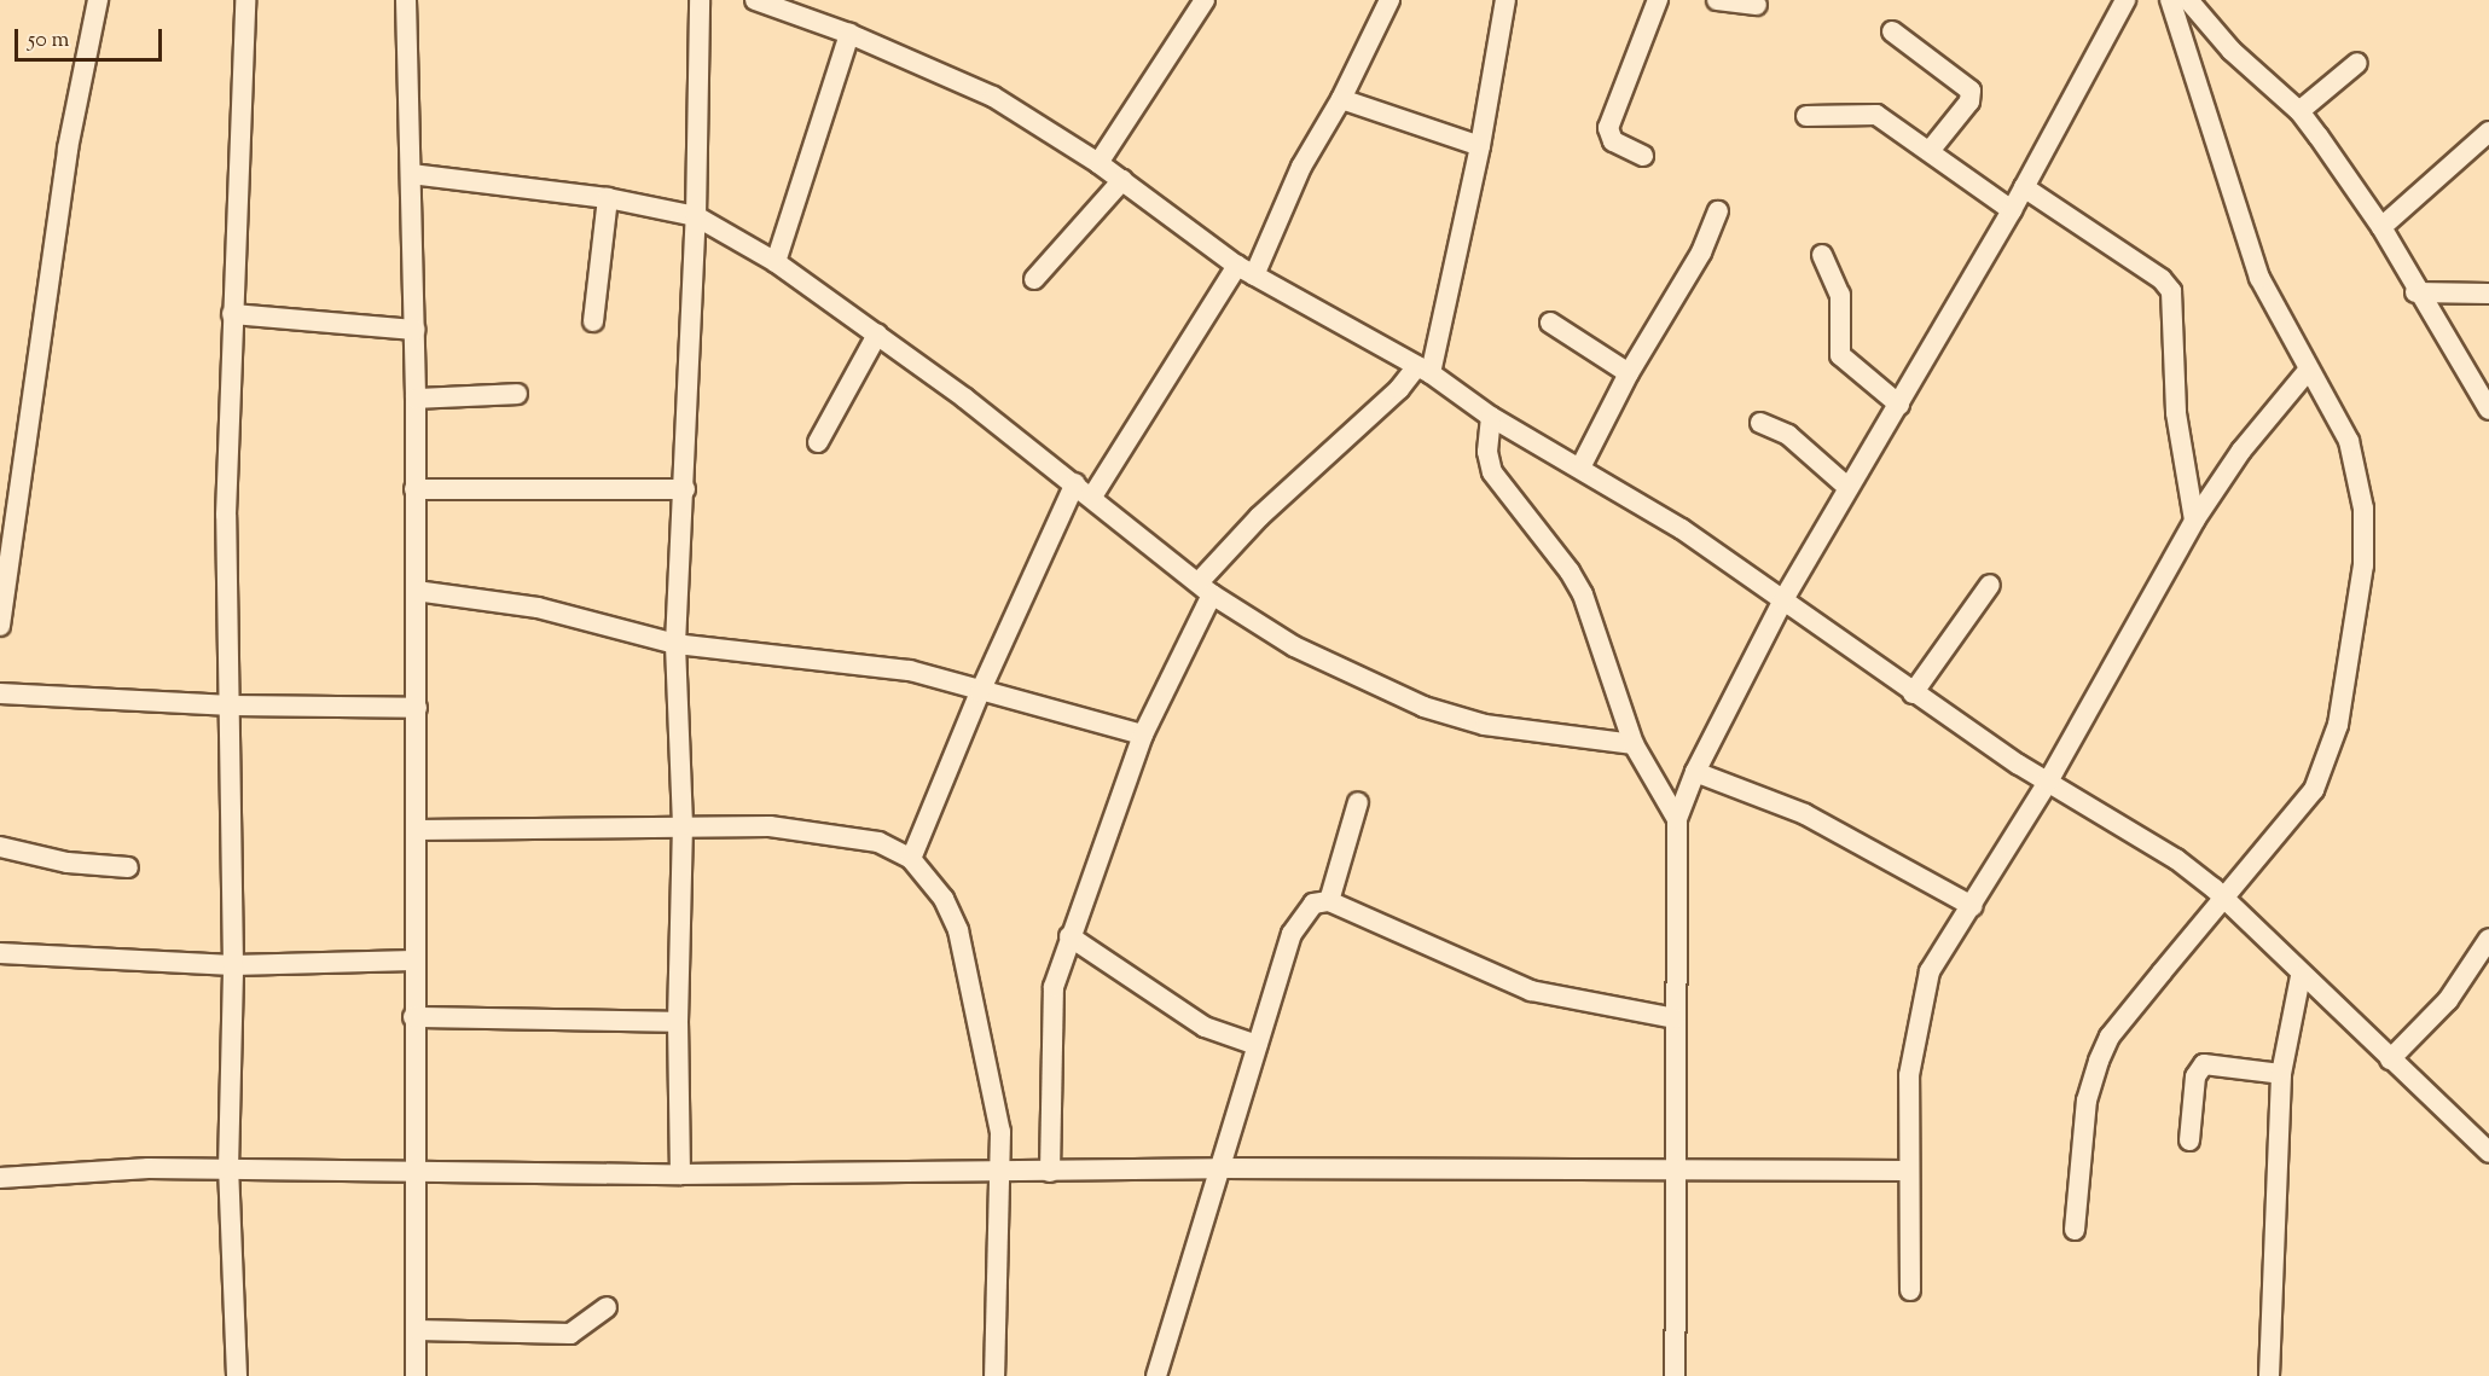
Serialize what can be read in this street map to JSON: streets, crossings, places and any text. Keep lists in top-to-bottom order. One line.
{"scale_bar":"50 m"}
